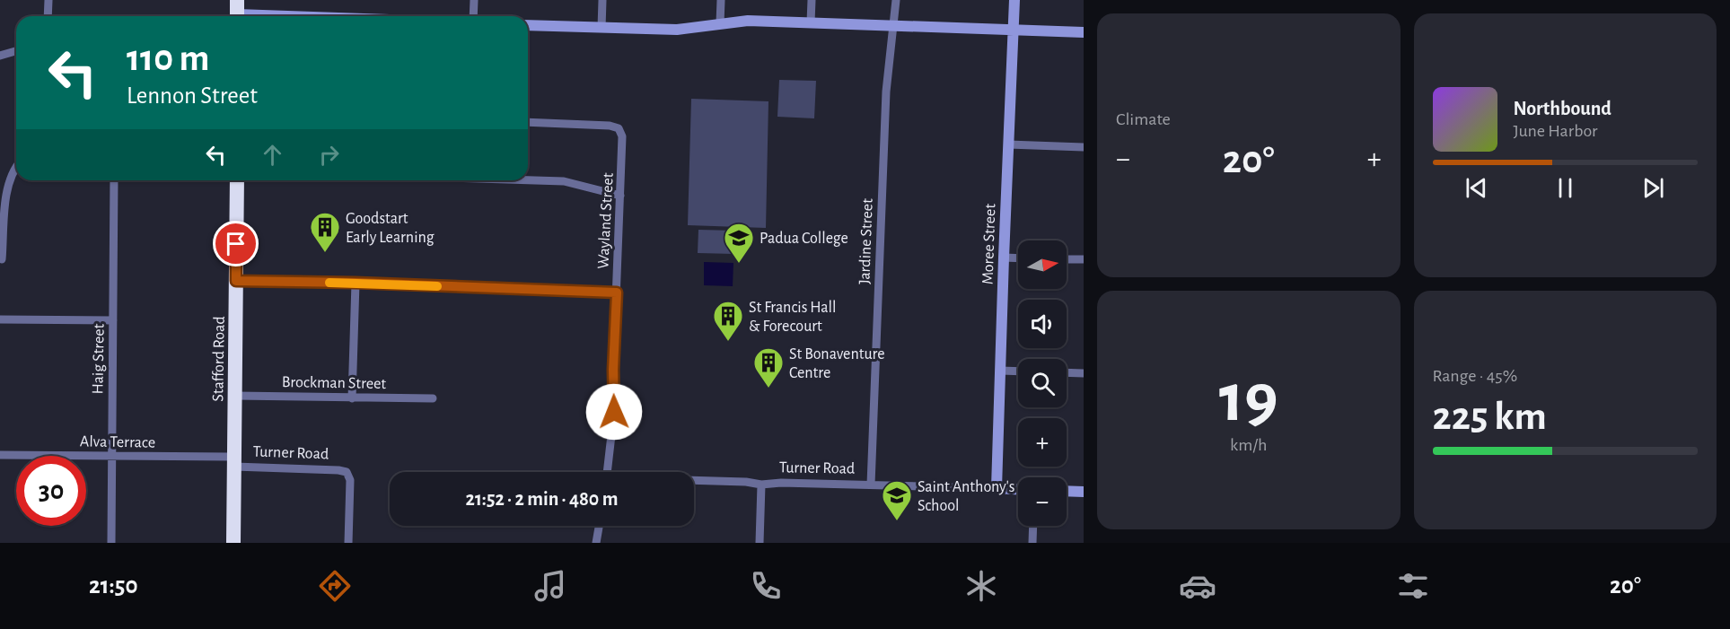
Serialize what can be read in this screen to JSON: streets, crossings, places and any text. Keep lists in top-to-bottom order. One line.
{"streets":{"highway":["Stafford Road"],"street":["Wayland Street","Jardine Street","Moree Street","Haig Street","Brockman Street","Alva Terrace","Turner Road"]},"crossings":[["Jardine Street","Turner Road"],["Moree Street","Turner Road"],["Haig Street","Alva Terrace"],["Stafford Road","Brockman Street"],["Stafford Road","Alva Terrace"],["Stafford Road","Turner Road"],["Alva Terrace","Turner Road"]],"places":{"building":["Goodstart Early Learning","St Francis Hall & Forecourt","St Bonaventure Centre"],"school or university":["Padua College","Saint Anthony's School"]},"north":"right","page":{"tile":["Climate",["19","km/h"],["Range · 45%","225 km"]],"turn":["110 m","Lennon Street"],"song":["Northbound","June Harbor"],"heat":["−","20°","+"],"map_buttons":["+","−"],"limit":"30","trip":"21:52 · 2 min · 480 m","tabs":["21:50","20°"]}}
